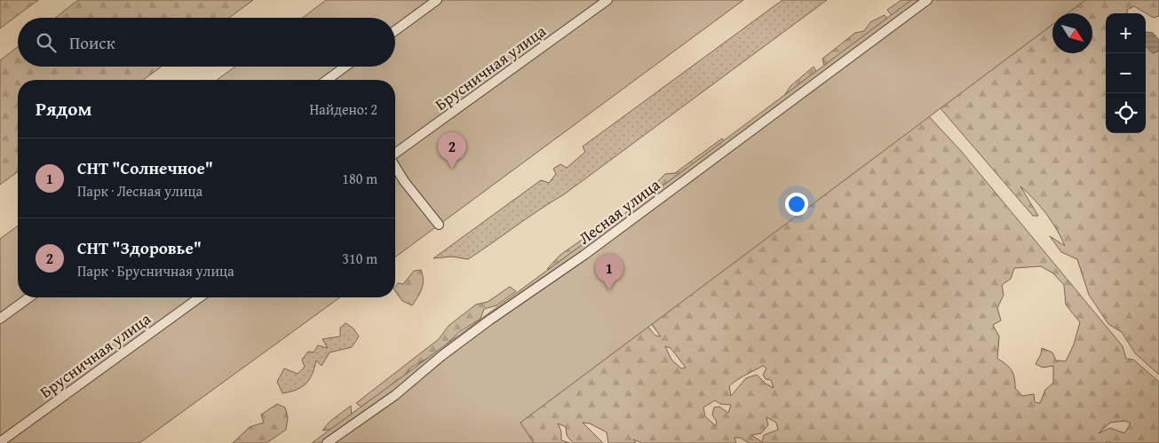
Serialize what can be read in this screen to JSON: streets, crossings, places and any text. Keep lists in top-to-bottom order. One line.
{"streets":{"street":["Брусничная улица","Лесная улица"]},"north":"bottom right","page":{"map_buttons":["+","−"],"search":"Поиск","heading":["Рядом","Найдено: 2"],"pins":["2","1"],"list":[{"mark":"1","name":"СНТ \"Солнечное\"","note":"Парк · Лесная улица","value":"180 m"},{"mark":"2","name":"СНТ \"Здоровье\"","note":"Парк · Брусничная улица","value":"310 m"}]}}
